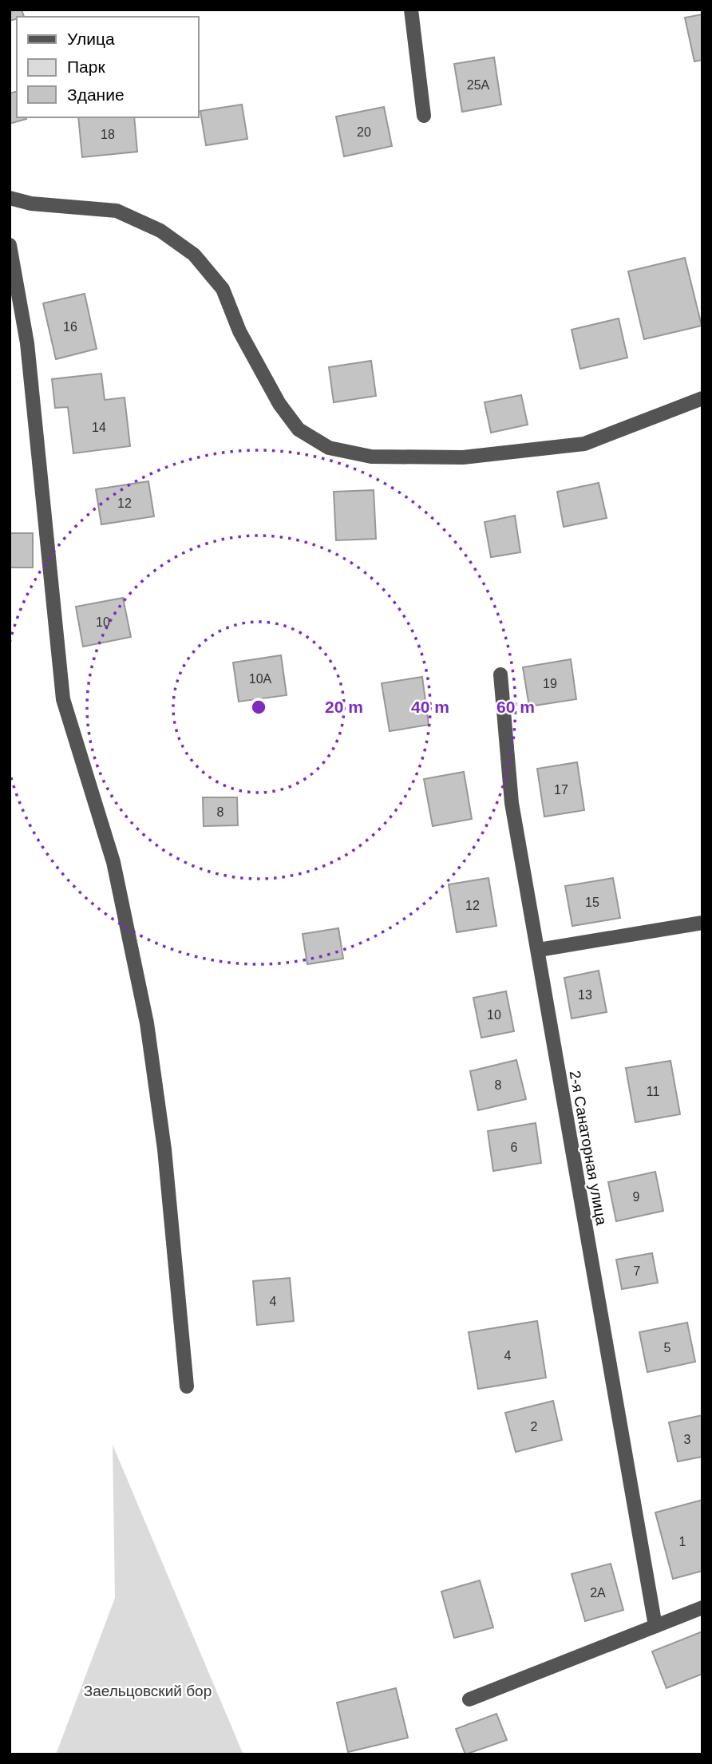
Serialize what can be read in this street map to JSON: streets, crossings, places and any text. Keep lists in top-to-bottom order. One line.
{"streets":{"street":["2-я Санаторная улица"]},"parks":["Заельцовский бор"],"house_numbers":["25А","20","18","16","14","12","10","10А","19","17","8","15","12","13","10","8","11","6","9","7","4","5","4","2","3","1","2А"],"legend":["Улица","Парк","Здание"],"rings":["20 m","40 m","60 m"]}
